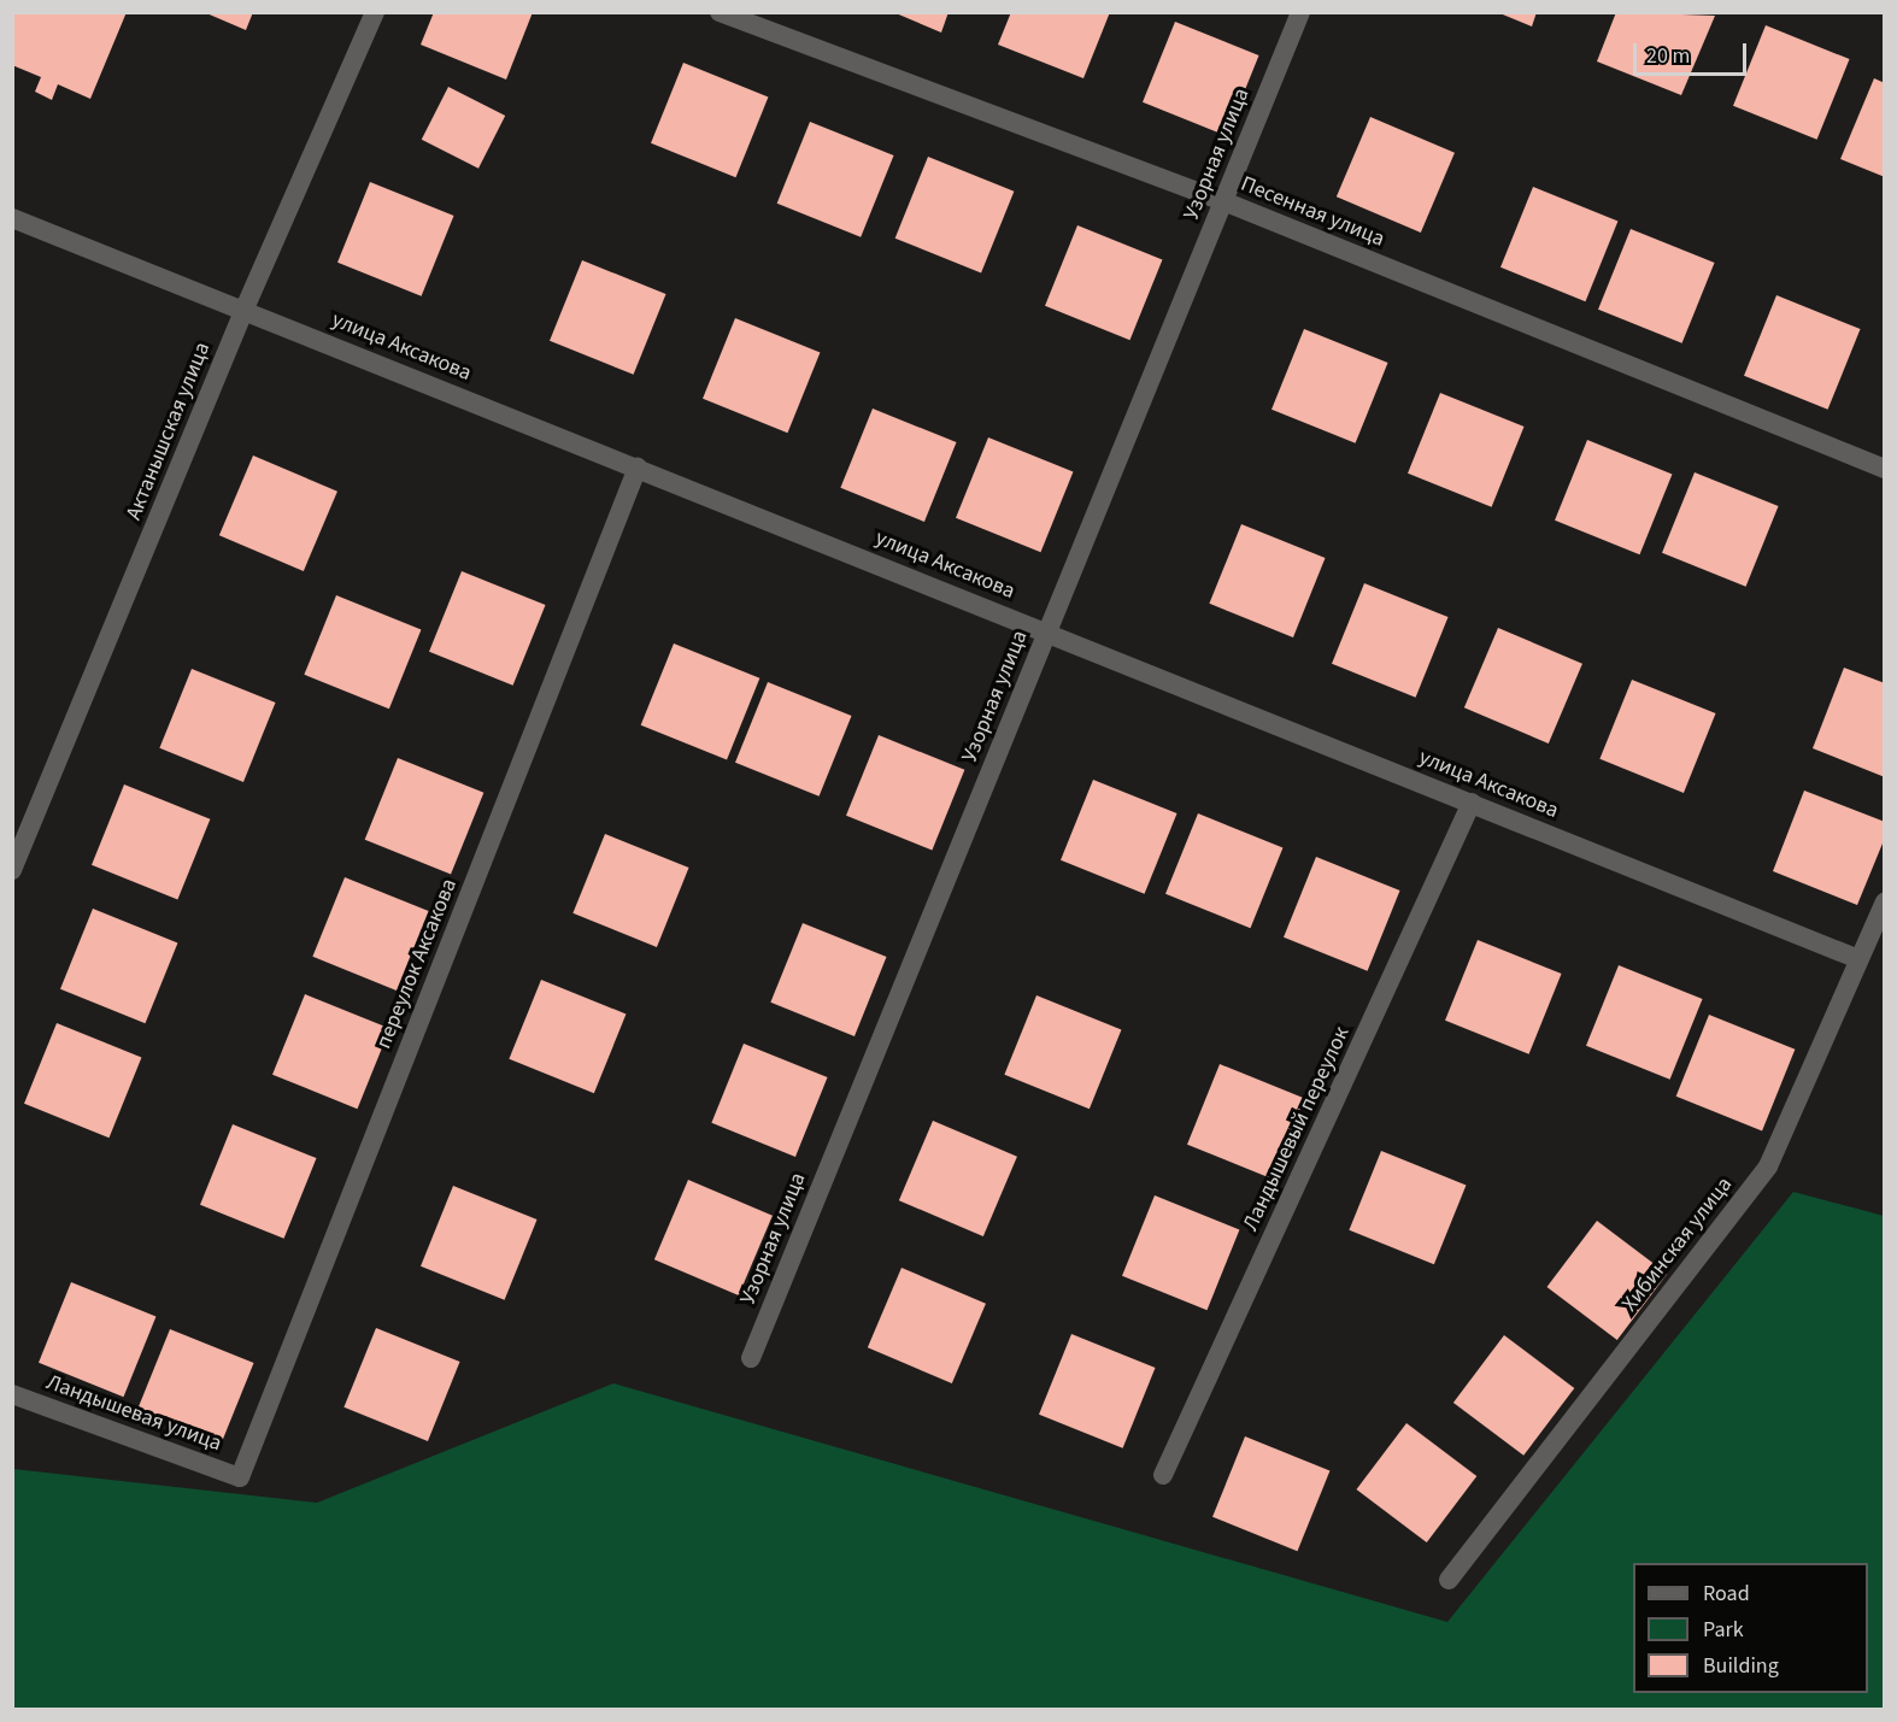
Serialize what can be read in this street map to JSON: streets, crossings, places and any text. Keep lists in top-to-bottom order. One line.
{"streets":{"street":["Узорная улица","Песенная улица","улица Аксакова","Актанышская улица","переулок Аксакова","Ландышевый переулок","Хибинская улица","Ландышевая улица"]},"crossings":[["Узорная улица","Песенная улица"],["Узорная улица","улица Аксакова"],["улица Аксакова","Актанышская улица"],["улица Аксакова","переулок Аксакова"],["улица Аксакова","Ландышевый переулок"],["улица Аксакова","Хибинская улица"],["переулок Аксакова","Ландышевая улица"]],"legend":["Road","Park","Building"],"scale_bar":"20 m"}
